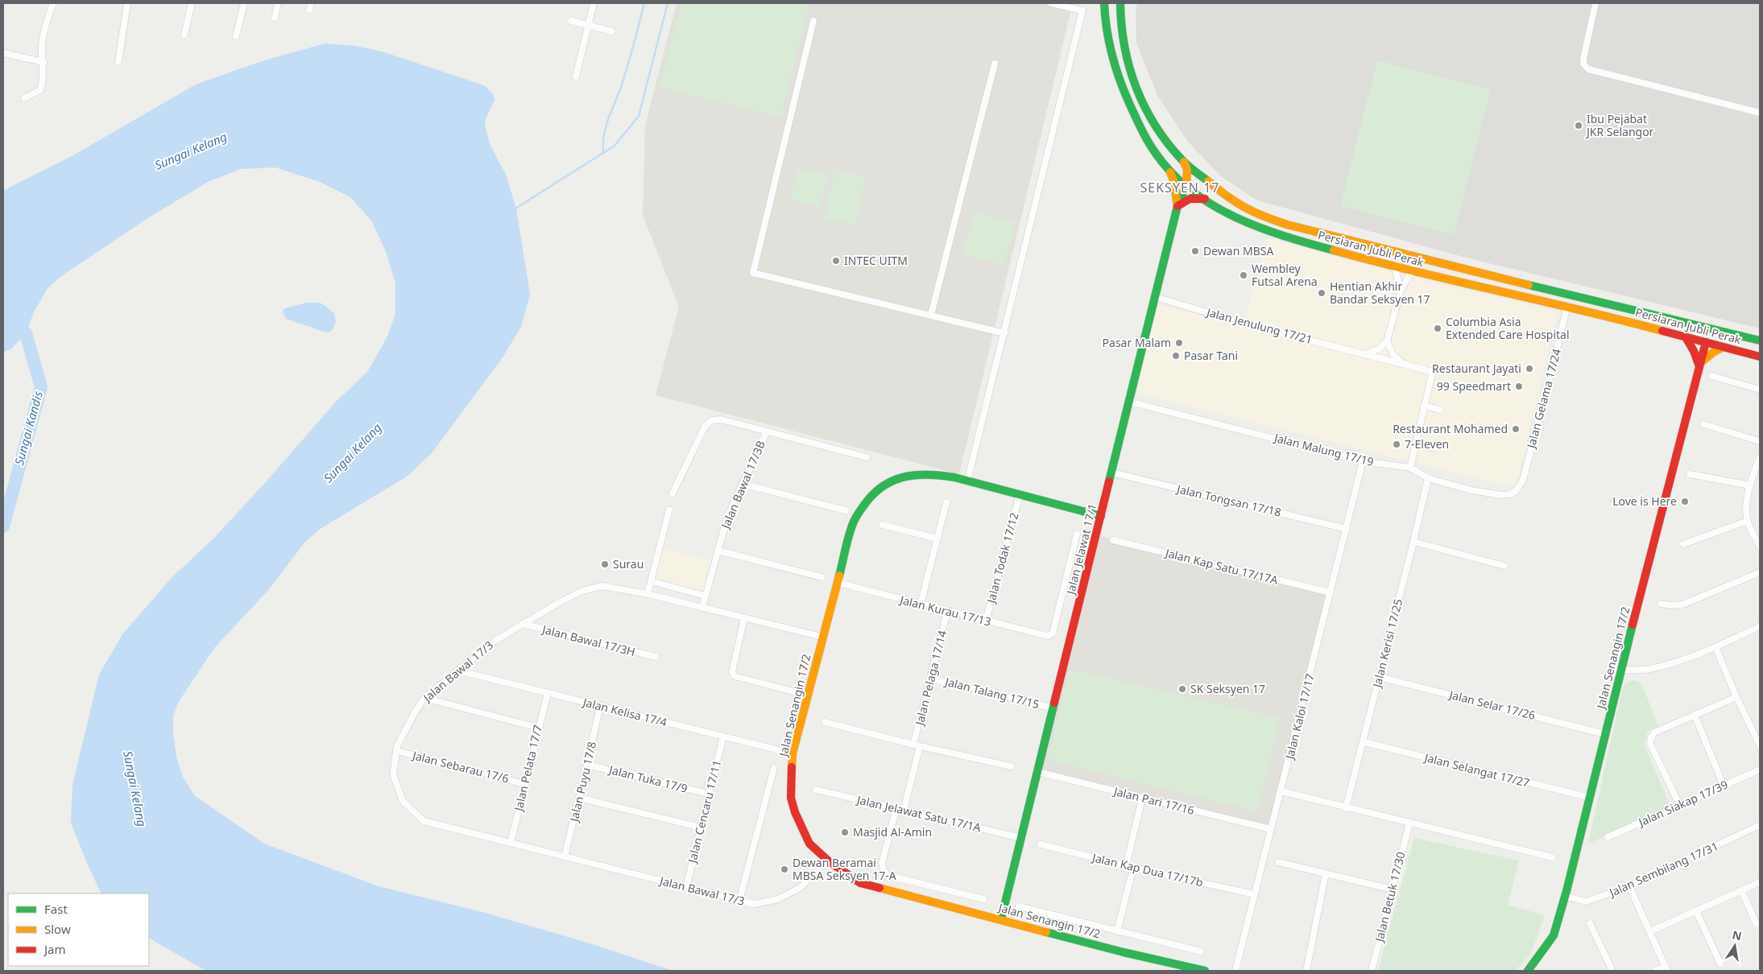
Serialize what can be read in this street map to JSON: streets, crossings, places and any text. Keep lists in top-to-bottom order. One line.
{"streets":{"street":["Persiaran Jubli Perak","Jalan Jenulung 17/21","Jalan Gelama 17/24","Jalan Malung 17/19","Jalan Bawal 17/3B","Jalan Tongsan 17/18","Jalan Jelawat 17/1","Jalan Todak 17/12","Jalan Kap Satu 17/17A","Jalan Kurau 17/13","Jalan Bawal 17/3H","Jalan Kerisi 17/25","Jalan Senangin 17/2","Jalan Bawal 17/3","Jalan Pelaga 17/14","Jalan Talang 17/15","Jalan Selar 17/26","Jalan Kelisa 17/4","Jalan Kaloi 17/17","Jalan Sebarau 17/6","Jalan Pelata 17/7","Jalan Selangat 17/27","Jalan Tuka 17/9","Jalan Puyu 17/8","Jalan Pari 17/16","Jalan Siakap 17/39","Jalan Cencaru 17/11","Jalan Jelawat Satu 17/1A","Jalan Sembilang 17/31","Jalan Kap Dua 17/17b","Jalan Betuk 17/30"]},"crossings":[["Persiaran Jubli Perak","Jalan Gelama 17/24"],["Persiaran Jubli Perak","Jalan Jelawat 17/1"],["Persiaran Jubli Perak","Jalan Senangin 17/2"],["Jalan Jenulung 17/21","Jalan Jelawat 17/1"],["Jalan Gelama 17/24","Jalan Malung 17/19"],["Jalan Malung 17/19","Jalan Jelawat 17/1"],["Jalan Malung 17/19","Jalan Kerisi 17/25"],["Jalan Malung 17/19","Jalan Kaloi 17/17"],["Jalan Bawal 17/3B","Jalan Bawal 17/3"],["Jalan Tongsan 17/18","Jalan Jelawat 17/1"],["Jalan Tongsan 17/18","Jalan Kaloi 17/17"],["Jalan Jelawat 17/1","Jalan Senangin 17/2"],["Jalan Jelawat 17/1","Jalan Talang 17/15"],["Jalan Jelawat 17/1","Jalan Pari 17/16"],["Jalan Jelawat 17/1","Jalan Jelawat Satu 17/1A"],["Jalan Todak 17/12","Jalan Kurau 17/13"],["Jalan Todak 17/12","Jalan Senangin 17/2"],["Jalan Kap Satu 17/17A","Jalan Kaloi 17/17"],["Jalan Kurau 17/13","Jalan Senangin 17/2"],["Jalan Kurau 17/13","Jalan Pelaga 17/14"],["Jalan Bawal 17/3H","Jalan Bawal 17/3"],["Jalan Kerisi 17/25","Jalan Selar 17/26"],["Jalan Kerisi 17/25","Jalan Selangat 17/27"],["Jalan Senangin 17/2","Jalan Bawal 17/3"],["Jalan Senangin 17/2","Jalan Selar 17/26"],["Jalan Senangin 17/2","Jalan Kelisa 17/4"],["Jalan Senangin 17/2","Jalan Selangat 17/27"],["Jalan Senangin 17/2","Jalan Sembilang 17/31"],["Jalan Bawal 17/3","Jalan Kelisa 17/4"],["Jalan Bawal 17/3","Jalan Sebarau 17/6"],["Jalan Bawal 17/3","Jalan Pelata 17/7"],["Jalan Bawal 17/3","Jalan Puyu 17/8"],["Jalan Bawal 17/3","Jalan Cencaru 17/11"],["Jalan Pelaga 17/14","Jalan Talang 17/15"],["Jalan Pelaga 17/14","Jalan Jelawat Satu 17/1A"],["Jalan Kelisa 17/4","Jalan Pelata 17/7"],["Jalan Kelisa 17/4","Jalan Puyu 17/8"],["Jalan Kelisa 17/4","Jalan Cencaru 17/11"],["Jalan Kaloi 17/17","Jalan Pari 17/16"],["Jalan Kaloi 17/17","Jalan Kap Dua 17/17b"],["Jalan Sebarau 17/6","Jalan Pelata 17/7"],["Jalan Tuka 17/9","Jalan Puyu 17/8"],["Jalan Tuka 17/9","Jalan Cencaru 17/11"]],"districts":["SEKSYEN 17"],"water":["Sungai Kelang","Sungai Kandis"],"places":["Ibu Pejabat JKR Selangor","Dewan MBSA","INTEC UITM","Wembley Futsal Arena","Hentian Akhir Bandar Seksyen 17","Columbia Asia Extended Care Hospital","Pasar Malam","Pasar Tani","Restaurant Jayati","99 Speedmart","Restaurant Mohamed","7-Eleven","Love is Here","Surau","SK Seksyen 17","Masjid Al-Amin","Dewan Beramai MBSA Seksyen 17-A"],"legend":["Fast","Slow","Jam"],"north":"top"}
